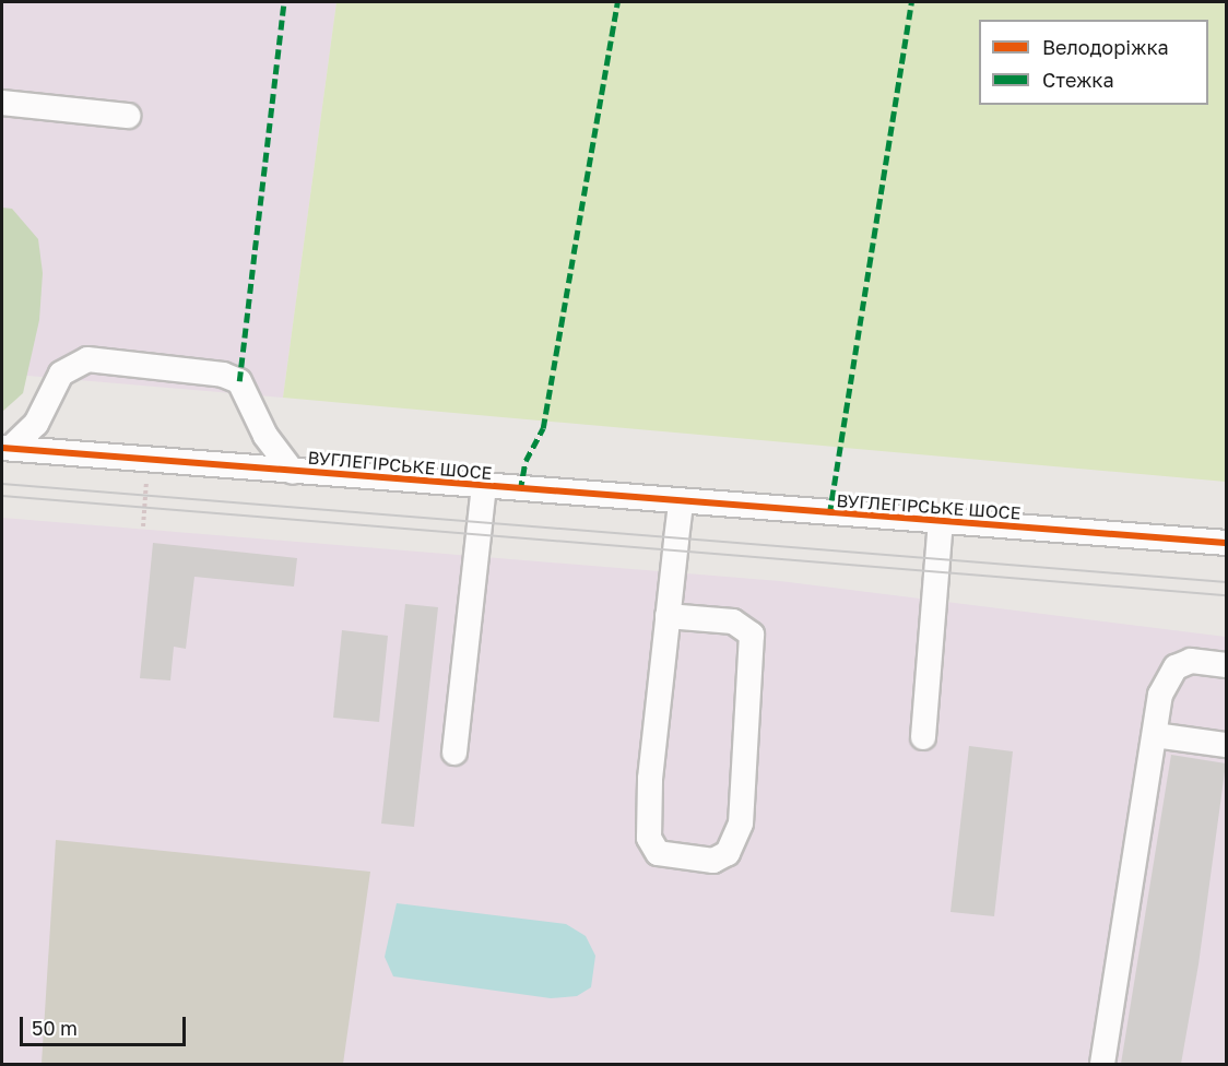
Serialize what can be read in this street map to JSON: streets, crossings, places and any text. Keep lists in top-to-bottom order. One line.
{"streets":{"street":["ВУГЛЕГІРСЬКЕ ШОСЕ"]},"legend":["Велодоріжка","Стежка"],"scale_bar":"50 m"}
